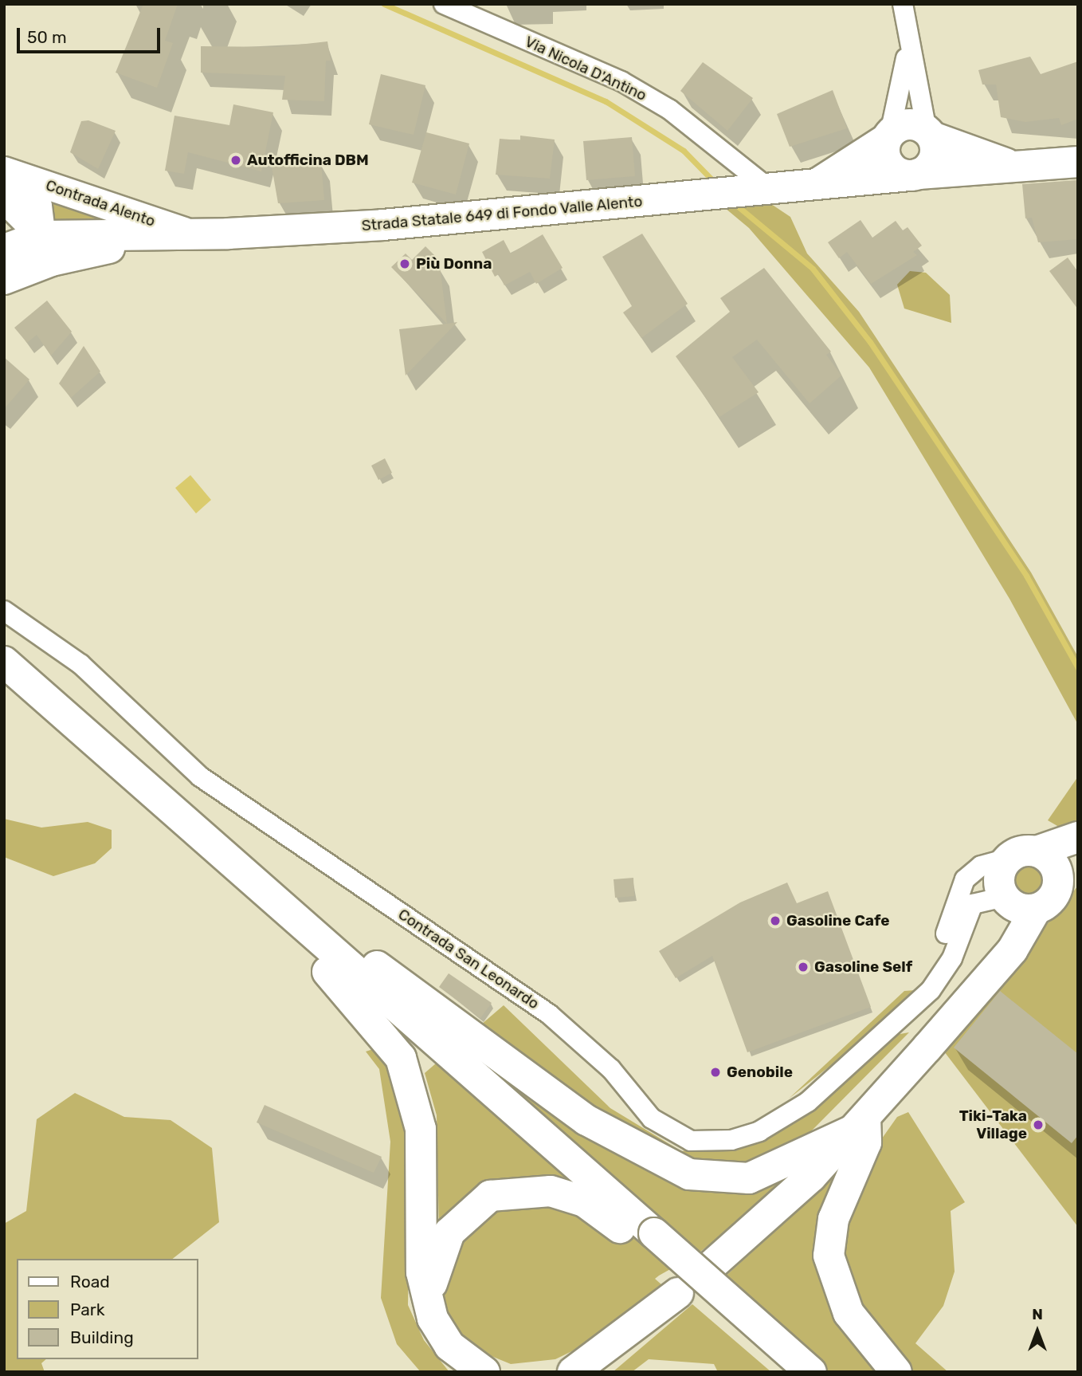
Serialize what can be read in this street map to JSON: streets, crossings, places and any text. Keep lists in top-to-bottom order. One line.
{"streets":{"main road":["Contrada Alento","Strada Statale 649 di Fondo Valle Alento"],"street":["Via Nicola D'Antino","Contrada San Leonardo"]},"crossings":[["Via Nicola D'Antino","Strada Statale 649 di Fondo Valle Alento"],["Contrada Alento","Strada Statale 649 di Fondo Valle Alento"]],"places":["Autofficina DBM","Più Donna","Gasoline Cafe","Gasoline Self","Genobile","Tiki-Taka Village"],"legend":["Road","Park","Building"],"scale_bar":"50 m","north":"top"}
